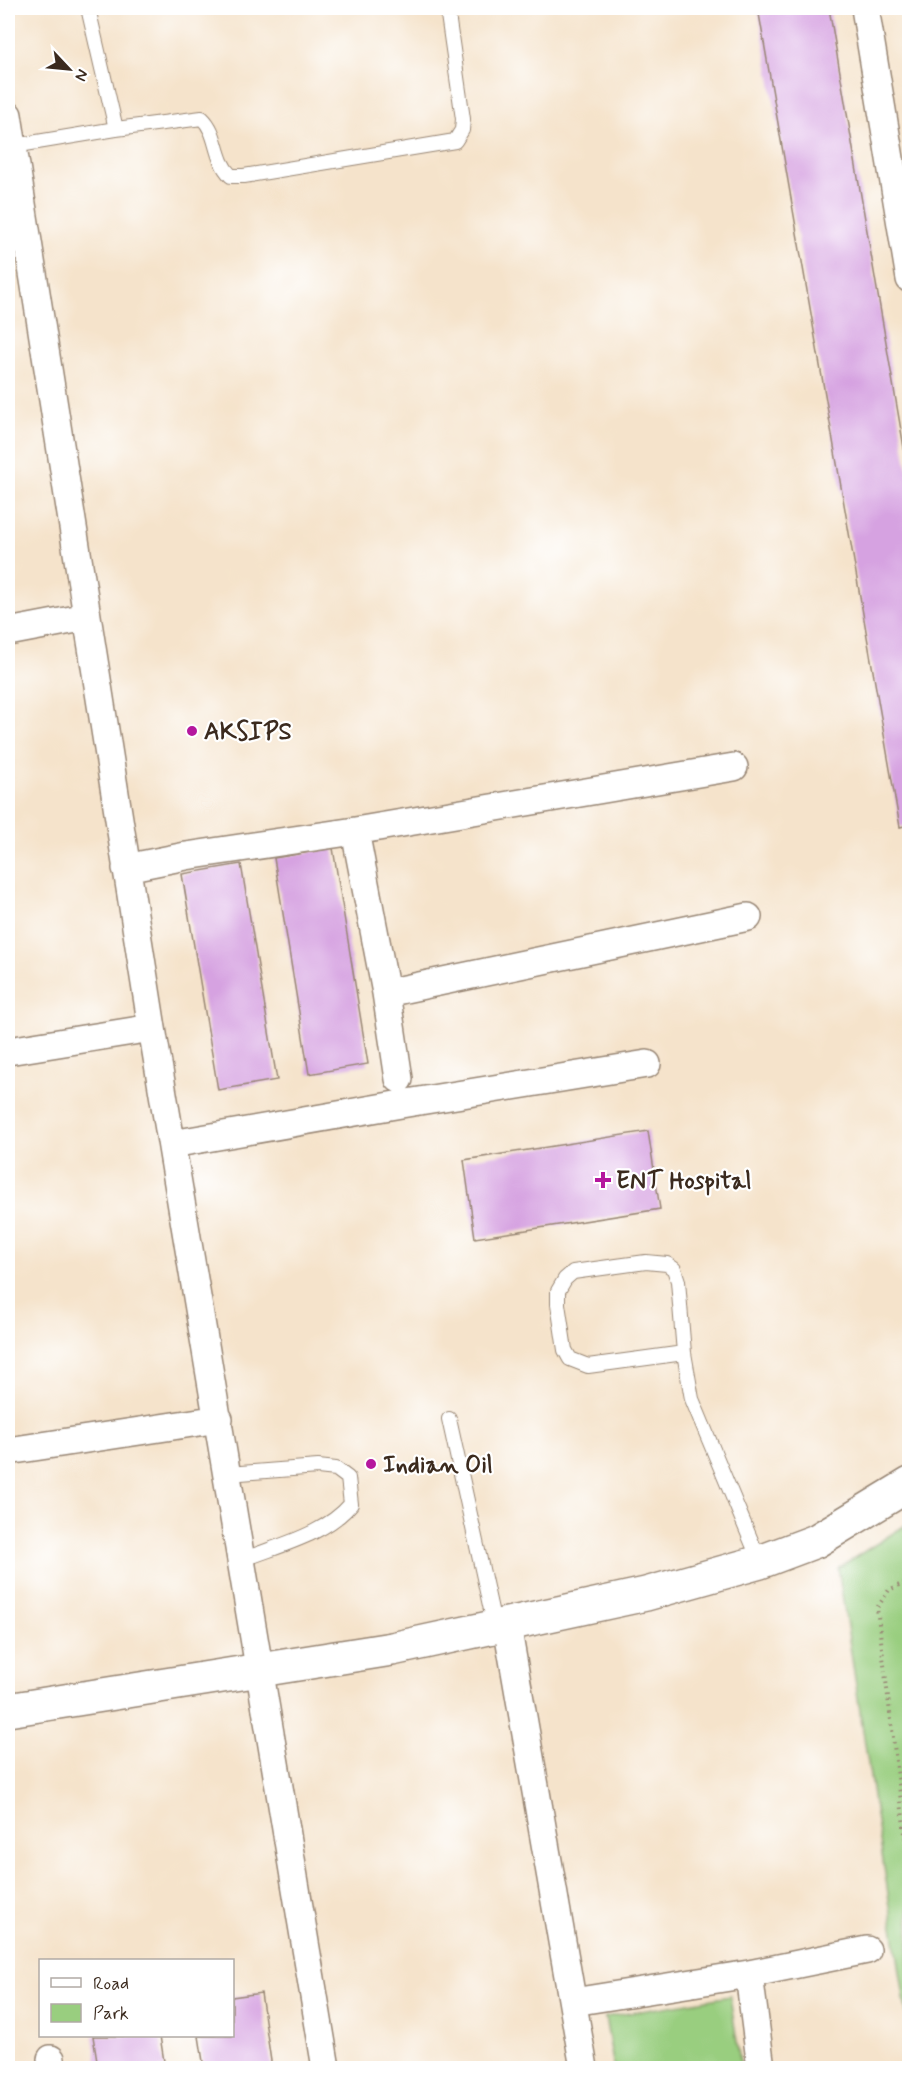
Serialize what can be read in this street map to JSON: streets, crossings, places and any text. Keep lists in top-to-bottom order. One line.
{"places":{"other":["AKSIPS","Indian Oil"],"health":["ENT Hospital"]},"legend":["Road","Park"],"north":"bottom right"}
